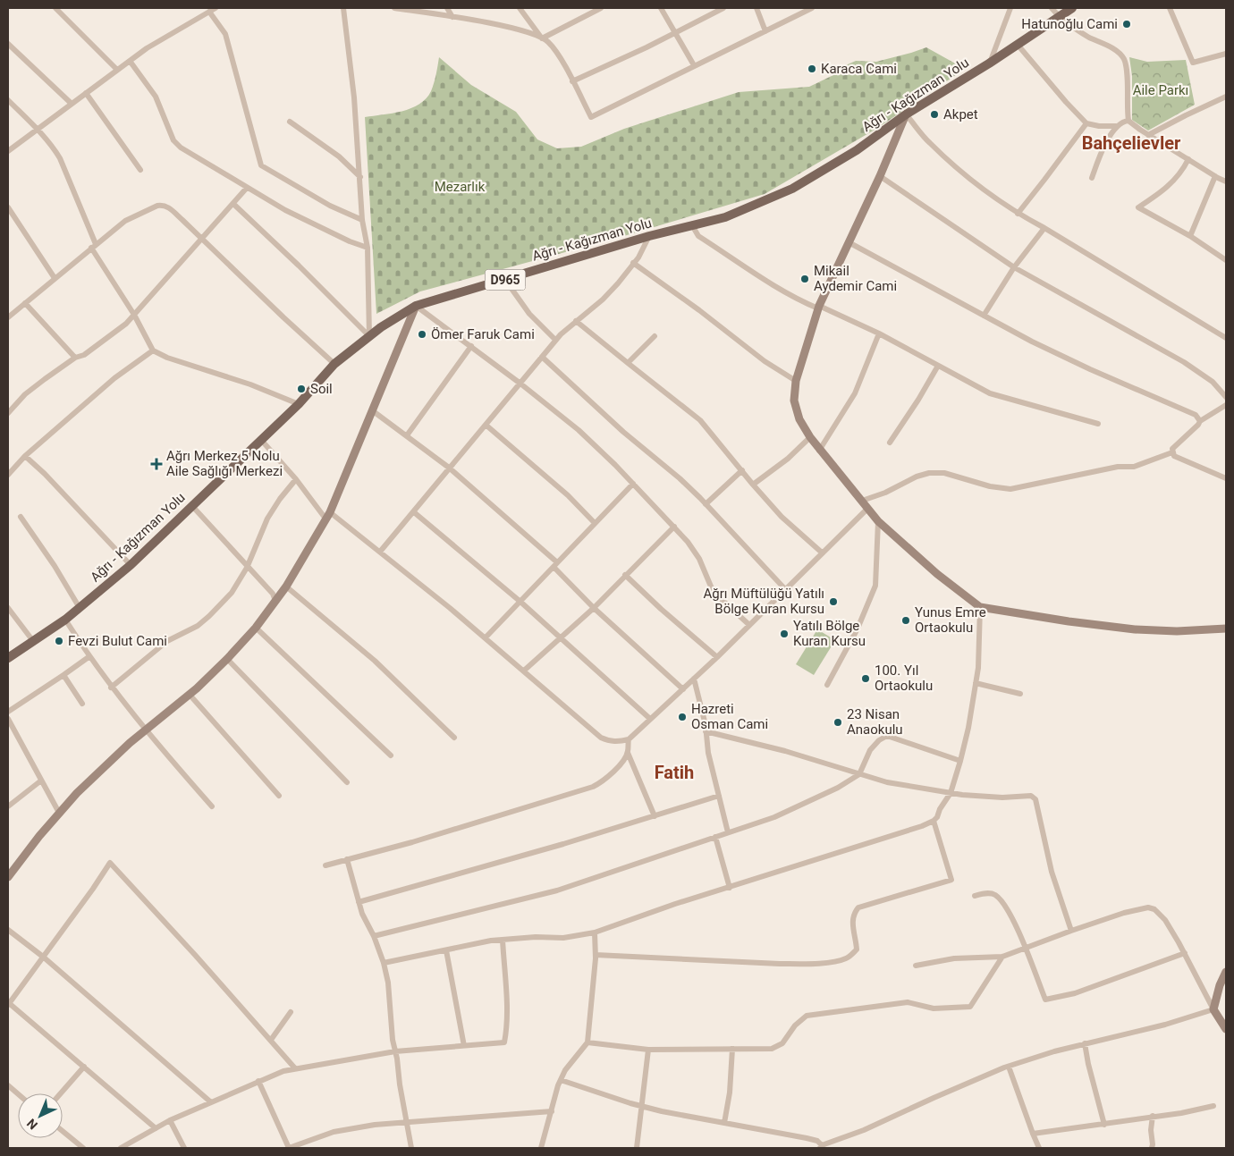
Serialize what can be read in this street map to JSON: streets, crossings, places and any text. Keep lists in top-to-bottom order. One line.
{"streets":{"main road":["Ağrı - Kağızman Yolu","D965"]},"districts":["Bahçelievler","Fatih"],"parks":["Aile Parkı","Mezarlık"],"places":{"other":["Hatunoğlu Cami","Karaca Cami","Akpet","Mikail Aydemir Cami","Ömer Faruk Cami","Soil","Ağrı Müftülüğü Yatılı Bölge Kuran Kursu","Yunus Emre Ortaokulu","Yatılı Bölge Kuran Kursu","Fevzi Bulut Cami","100. Yıl Ortaokulu","Hazreti Osman Cami","23 Nisan Anaokulu"],"health":["Ağrı Merkez 5 Nolu Aile Sağlığı Merkezi"]},"north":"bottom left"}
